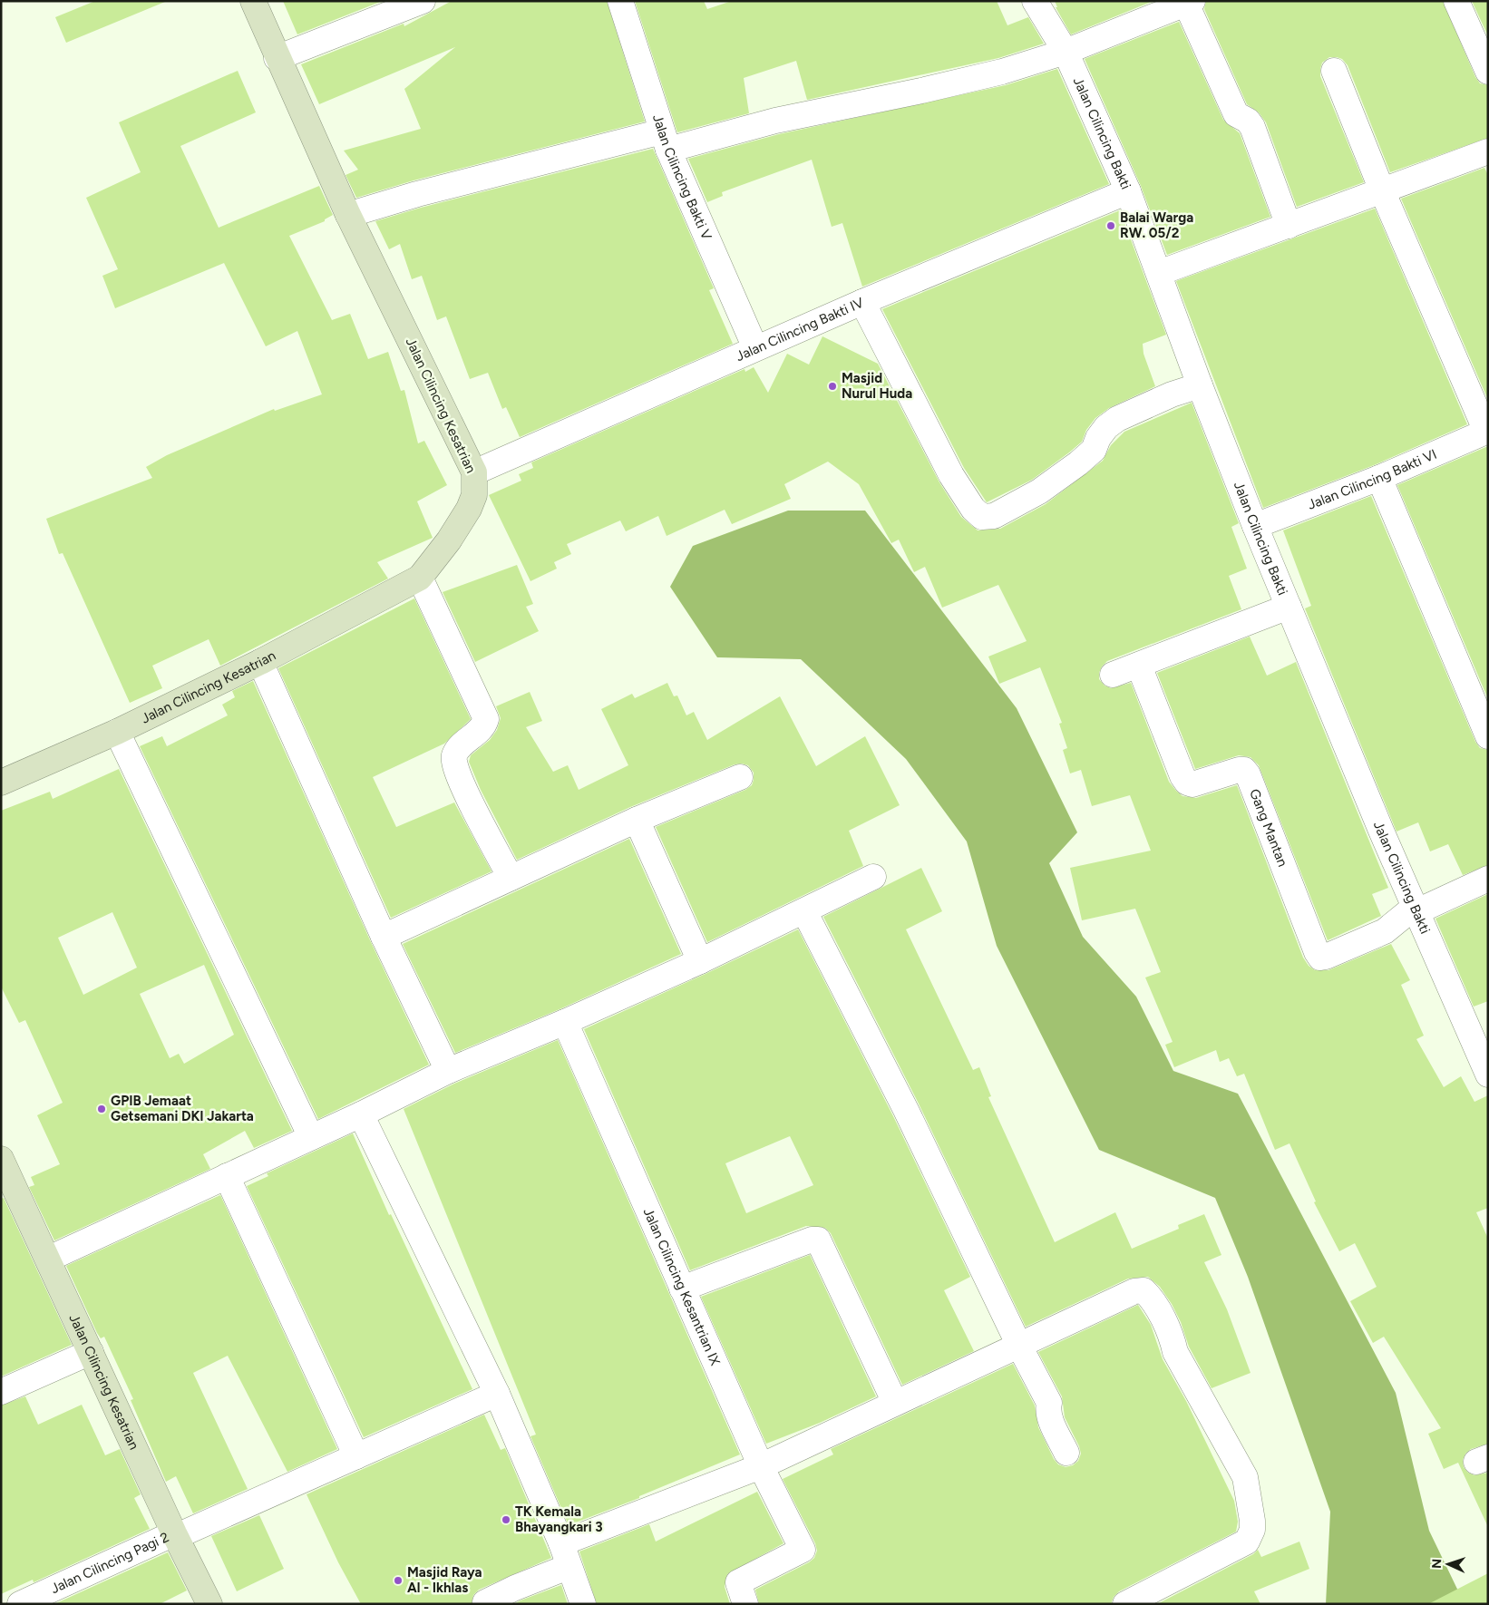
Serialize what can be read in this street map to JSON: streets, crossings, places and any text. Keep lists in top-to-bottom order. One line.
{"streets":{"street":["Jalan Cilincing Bakti","Jalan Cilincing Bakti V","Jalan Cilincing Bakti IV","Jalan Cilincing Kesatrian","Jalan Cilincing Bakti VI","Gang Mantan","Jalan Cilincing Kesantrian IX","Jalan Cilincing Pagi 2"]},"crossings":[["Jalan Cilincing Bakti","Jalan Cilincing Bakti IV"],["Jalan Cilincing Bakti","Jalan Cilincing Bakti VI"],["Jalan Cilincing Bakti","Gang Mantan"],["Jalan Cilincing Bakti V","Jalan Cilincing Bakti IV"],["Jalan Cilincing Bakti IV","Jalan Cilincing Kesatrian"],["Jalan Cilincing Kesatrian","Jalan Cilincing Pagi 2"]],"places":["Balai Warga RW. 05/2","Masjid Nurul Huda","GPIB Jemaat Getsemani DKI Jakarta","TK Kemala Bhayangkari 3","Masjid Raya Al - Ikhlas"],"north":"left"}
